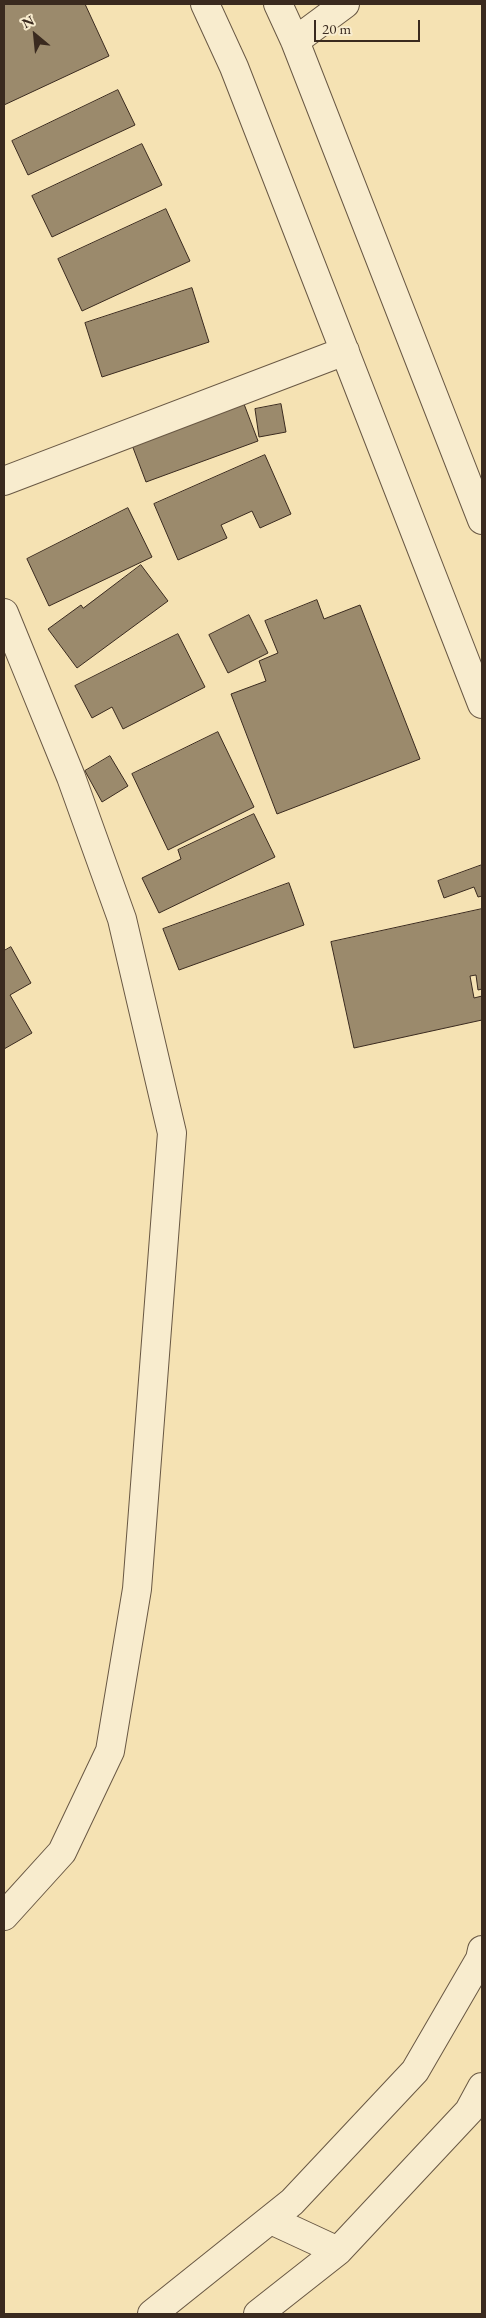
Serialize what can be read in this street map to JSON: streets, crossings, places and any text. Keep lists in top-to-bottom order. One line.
{"scale_bar":"20 m","north":"top left"}
